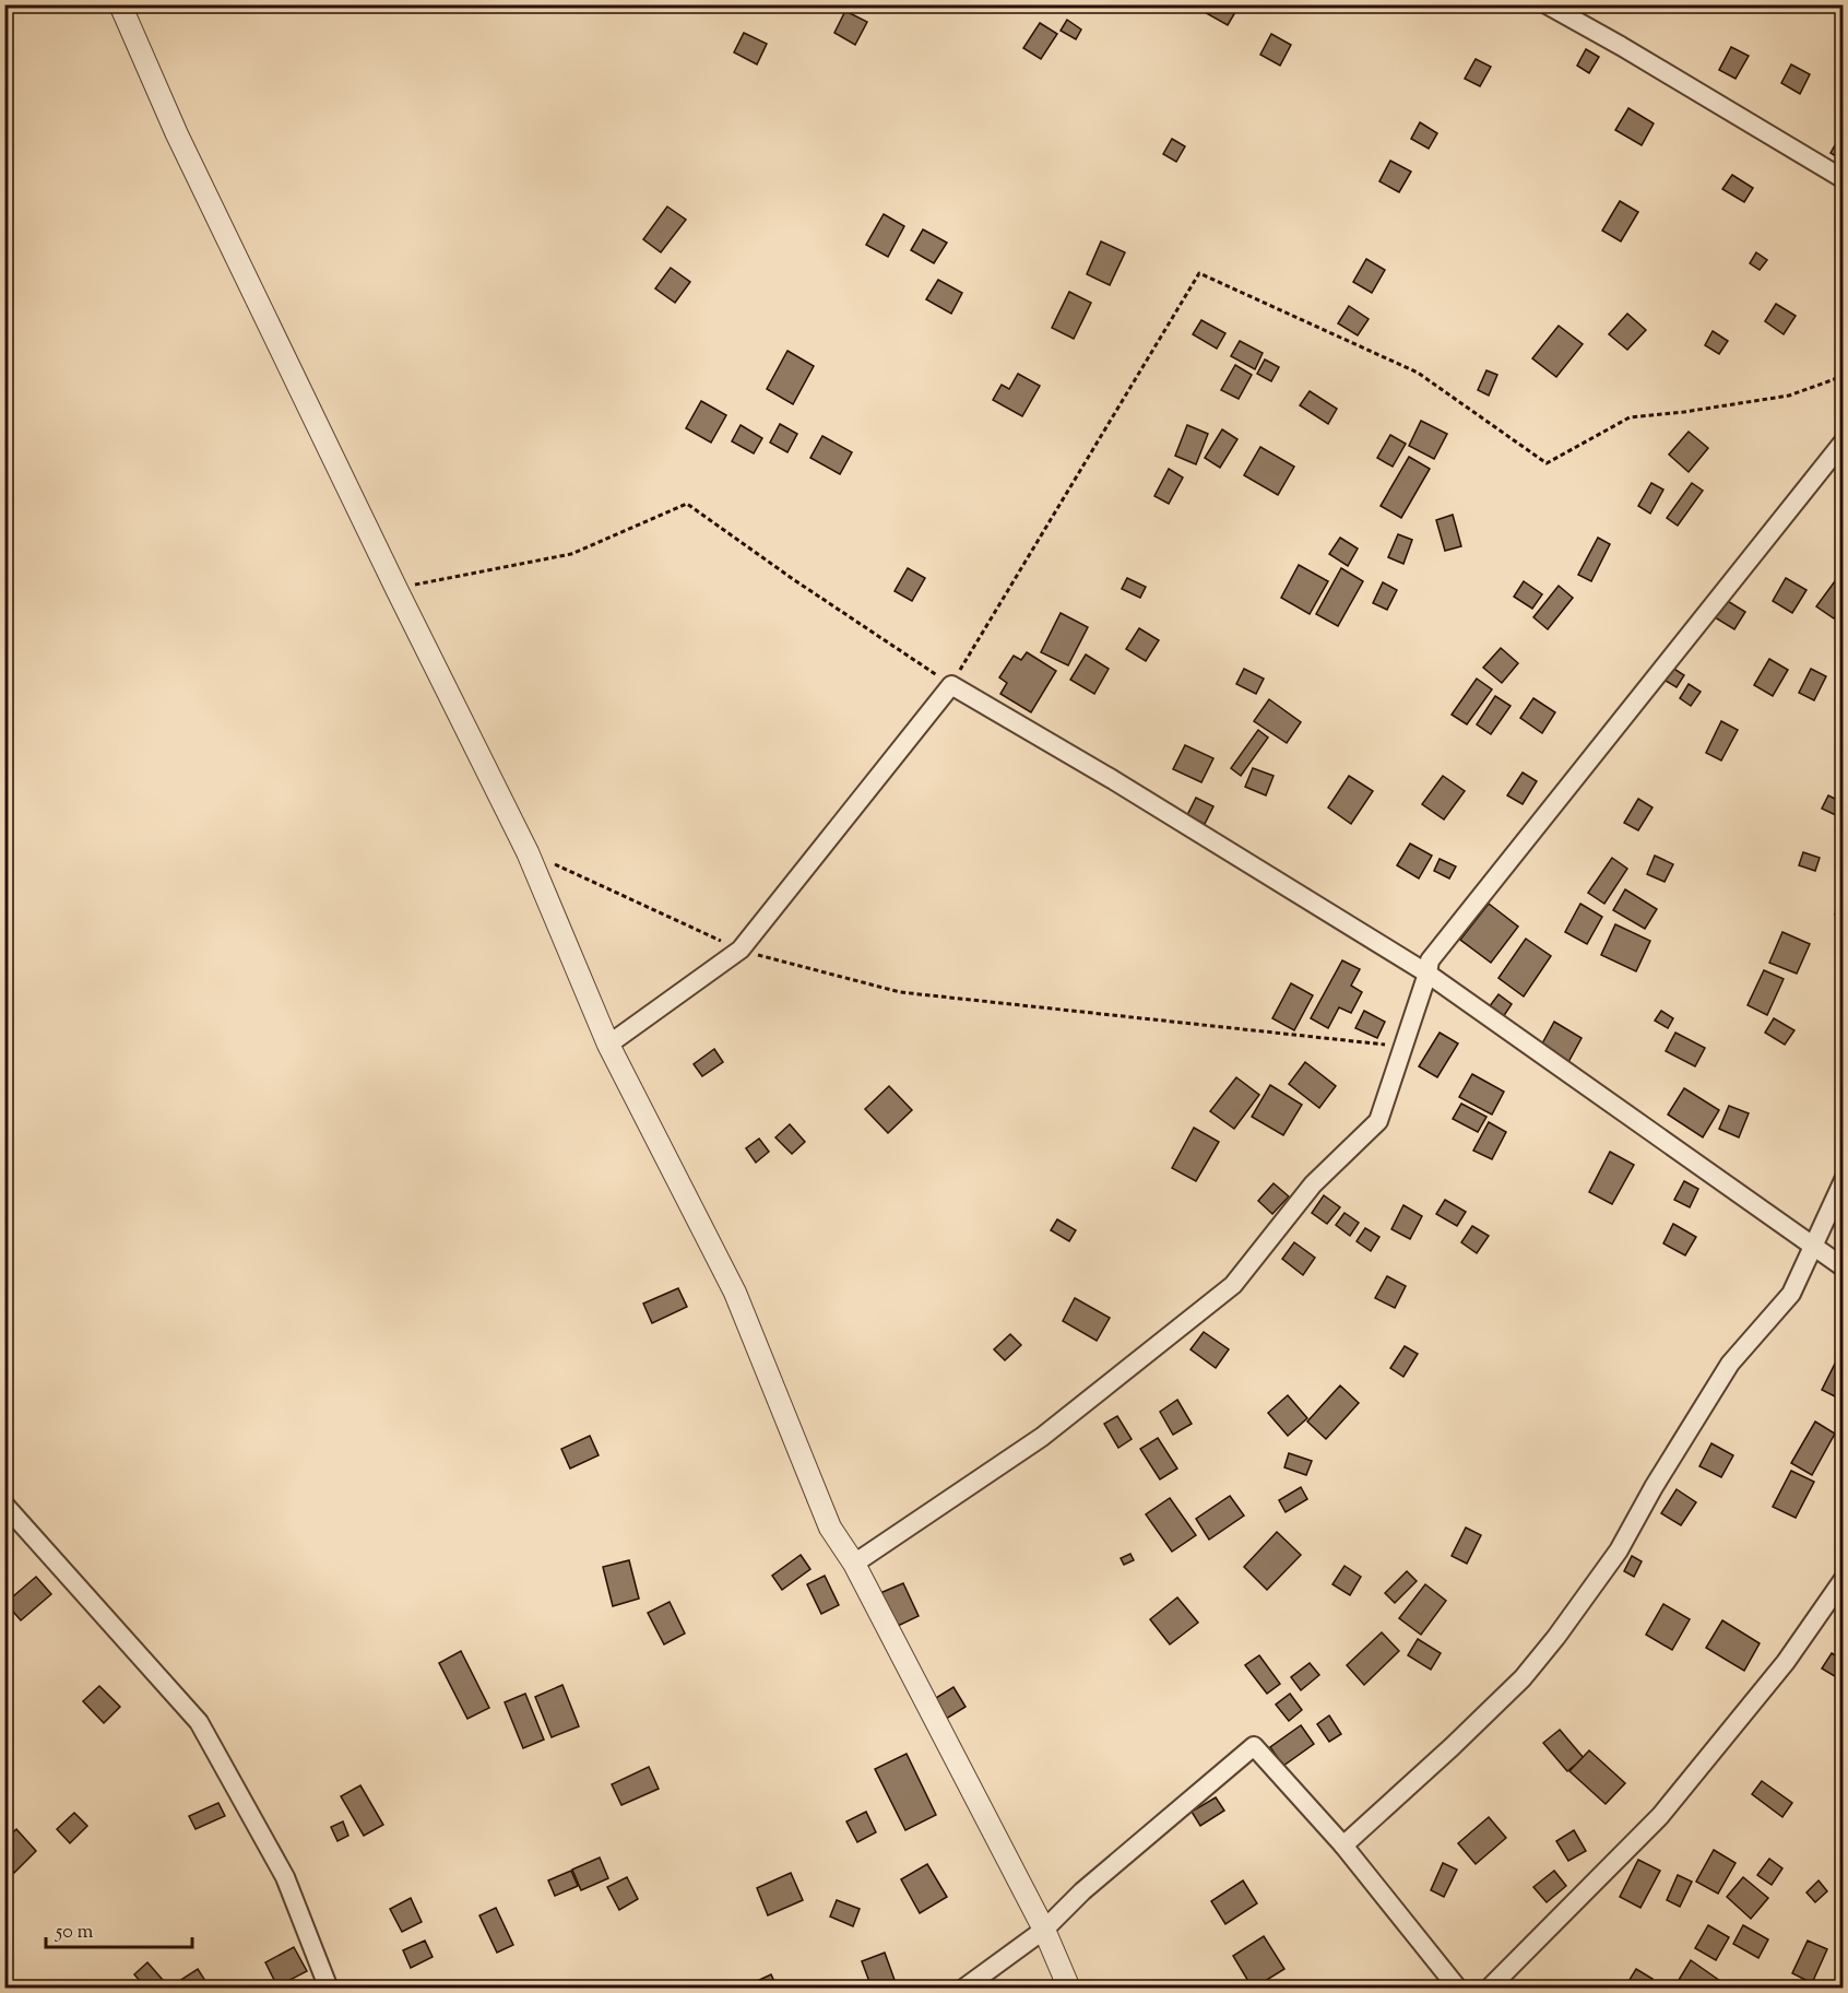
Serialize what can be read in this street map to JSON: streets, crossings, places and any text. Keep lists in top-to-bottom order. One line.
{"scale_bar":"50 m"}
